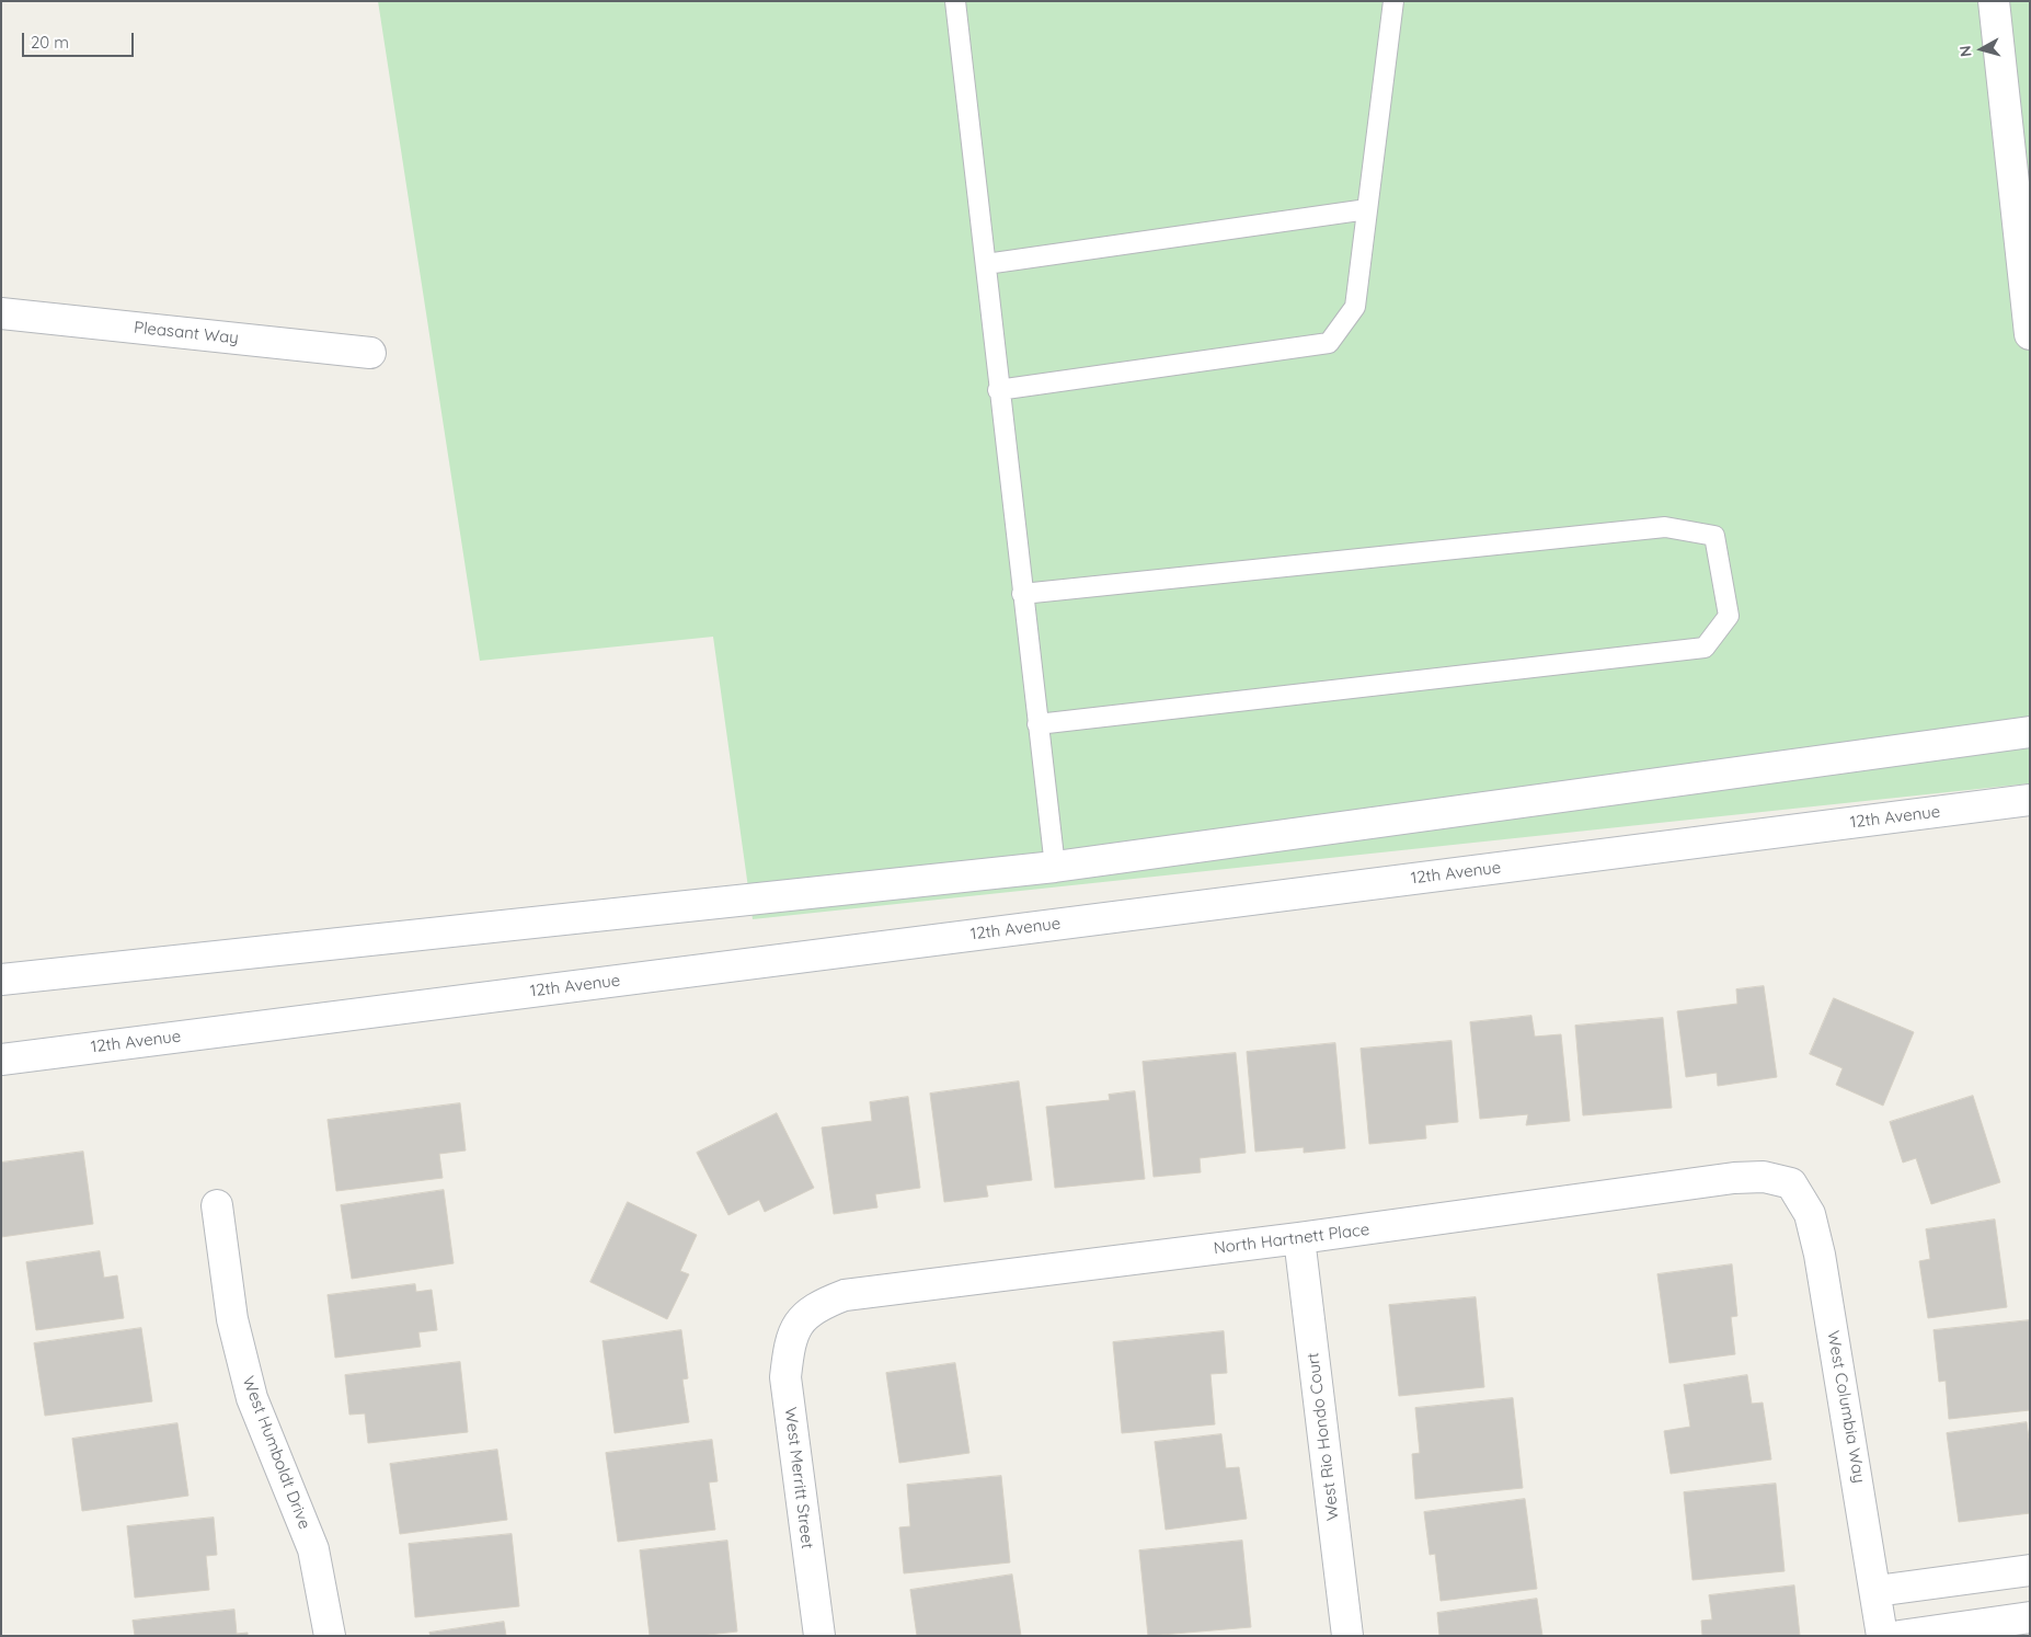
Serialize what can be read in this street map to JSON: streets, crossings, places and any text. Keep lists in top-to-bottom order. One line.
{"streets":{"main road":["Pleasant Way","12th Avenue","North Hartnett Place","West Columbia Way","West Rio Hondo Court","West Humboldt Drive","West Merritt Street"]},"crossings":[["North Hartnett Place","West Columbia Way"],["North Hartnett Place","West Rio Hondo Court"],["North Hartnett Place","West Merritt Street"]],"scale_bar":"20 m","north":"left"}
